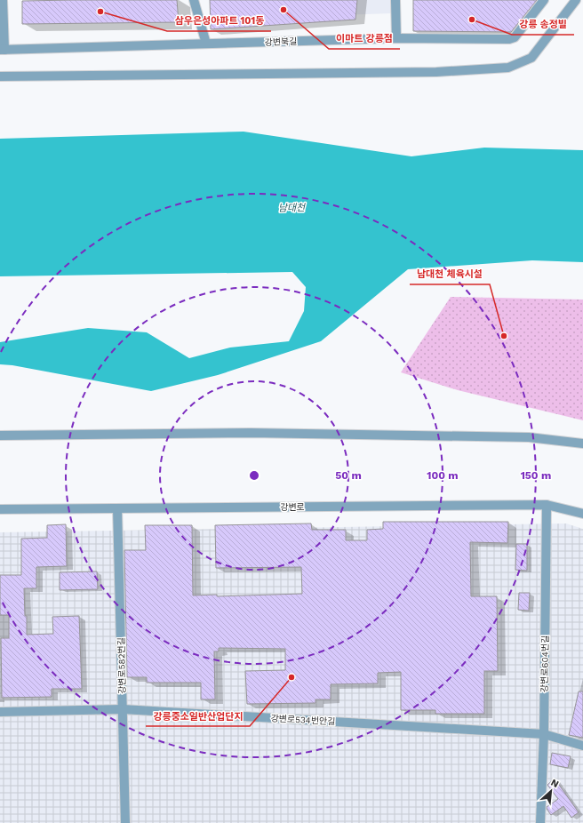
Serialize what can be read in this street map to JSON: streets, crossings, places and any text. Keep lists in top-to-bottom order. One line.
{"streets":{"street":["강변북길","강변로","강변로604번길","강변로582번길","강변로534번안길"]},"crossings":[["강변로","강변로604번길"],["강변로","강변로582번길"],["강변로604번길","강변로534번안길"],["강변로582번길","강변로534번안길"]],"water":["남대천"],"places":["이마트 강릉점","삼우은성아파트 101동","강릉 송정빌","남대천 체육시설","강릉중소일반산업단지"],"north":"top right","rings":["50 m","100 m","150 m"]}
